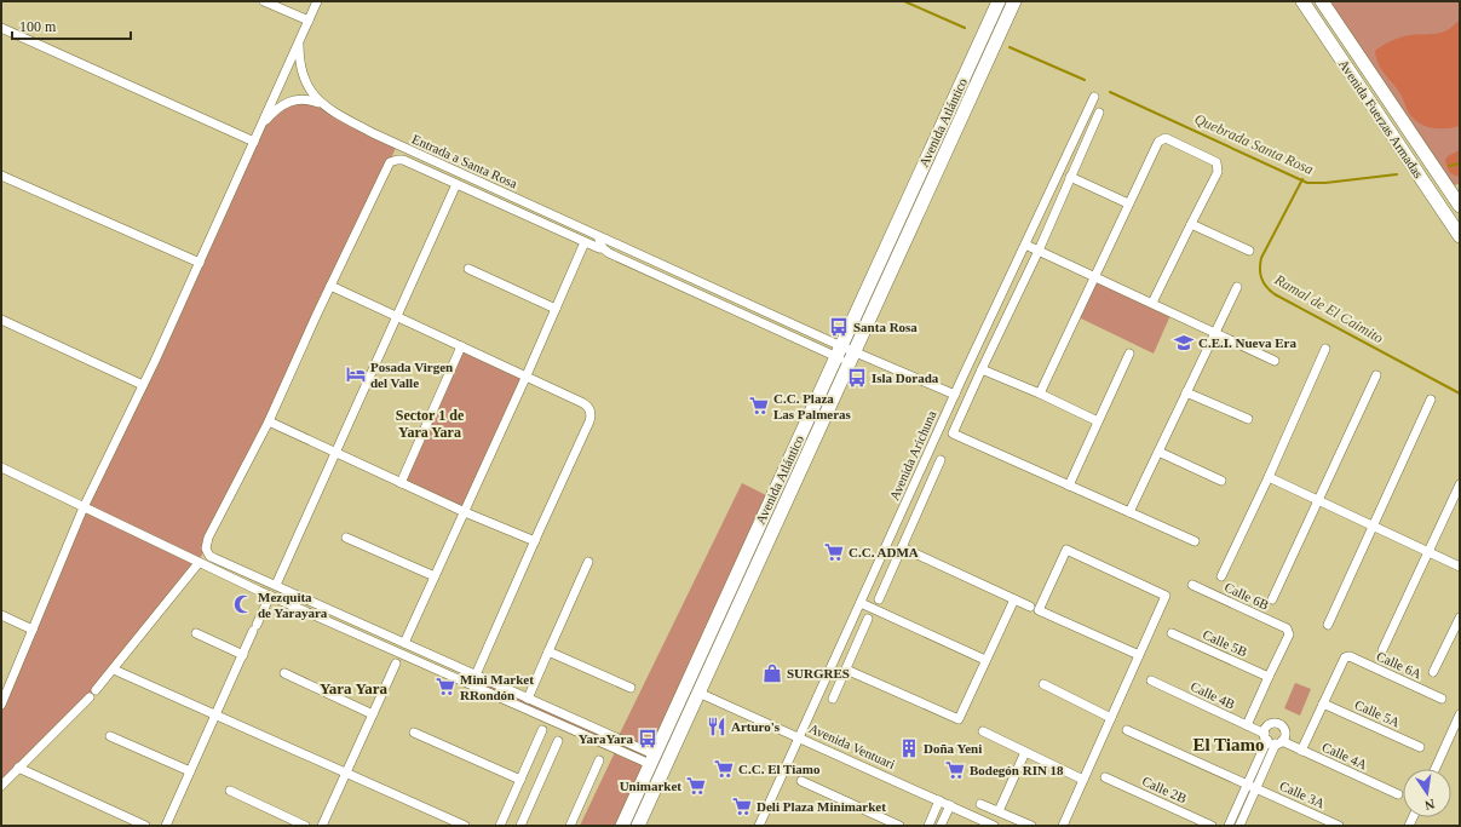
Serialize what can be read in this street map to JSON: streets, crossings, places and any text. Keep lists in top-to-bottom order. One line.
{"streets":{"main road":["Avenida Fuerzas Armadas","Avenida Atlántico"],"street":["Entrada a Santa Rosa","Avenida Arichuna","Calle 6B","Calle 5B","Calle 6A","Calle 4B","Calle 5A","Avenida Ventuari","Calle 4A","Calle 2B","Calle 3A"]},"crossings":[["Avenida Atlántico","Entrada a Santa Rosa"],["Avenida Atlántico","Avenida Ventuari"],["Avenida Arichuna","Avenida Ventuari"],["Calle 6B","Calle 5B"],["Calle 6A","Calle 5A"],["Calle 4B","Calle 4A"]],"districts":["Sector 1 de Yara Yara","Yara Yara","El Tiamo"],"water":["Quebrada Santa Rosa","Ramal de El Caimito"],"places":{"bus stop":["Santa Rosa","Isla Dorada","YaraYara"],"school or university":["C.E.I. Nueva Era"],"hotel":["Posada Virgen del Valle"],"supermarket":["C.C. Plaza Las Palmeras","C.C. ADMA","Mini Market RRondón","C.C. El Tiamo","Bodegón RIN 18","Unimarket","Deli Plaza Minimarket"],"mosque":["Mezquita de Yarayara"],"shop":["SURGRES"],"restaurant":["Arturo's"],"building":["Doña Yeni"]},"scale_bar":"100 m","north":"bottom"}
